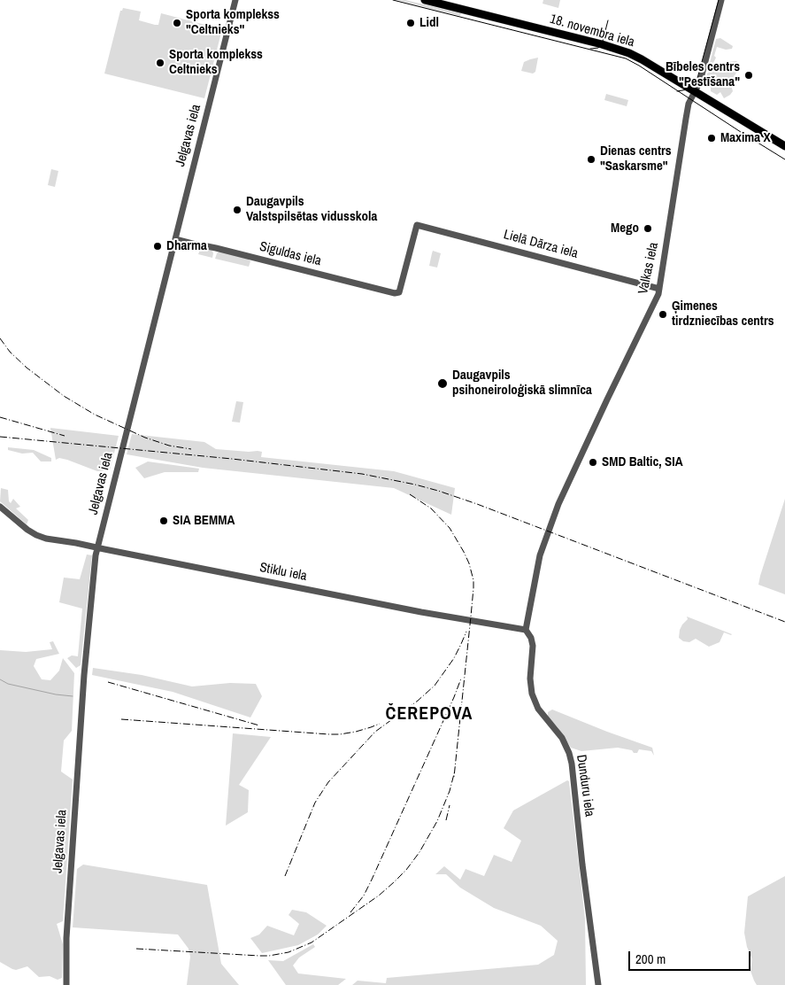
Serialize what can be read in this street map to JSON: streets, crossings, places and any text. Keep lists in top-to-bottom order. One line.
{"streets":{"main road":["18. novembra iela"],"street":["Jelgavas iela","Lielā Dārza iela","Siguldas iela","Valkas iela","Stiklu iela","Dunduru iela"]},"crossings":[["18. novembra iela","Valkas iela"],["Jelgavas iela","Siguldas iela"],["Jelgavas iela","Stiklu iela"],["Lielā Dārza iela","Siguldas iela"],["Lielā Dārza iela","Valkas iela"],["Valkas iela","Dunduru iela"],["Stiklu iela","Dunduru iela"]],"districts":["ČEREPOVA"],"places":["Sporta komplekss \"Celtnieks\"","Lidl","Sporta komplekss Celtnieks","Bībeles centrs \"Pestīšana\"","Maxima X","Dienas centrs \"Saskarsme\"","Daugavpils Valstspilsētas vidusskola","Mego","Dharma","Ģimenes tirdzniecības centrs","Daugavpils psihoneiroloģiskā slimnīca","SMD Baltic, SIA","SIA BEMMA"],"scale_bar":"200 m"}
